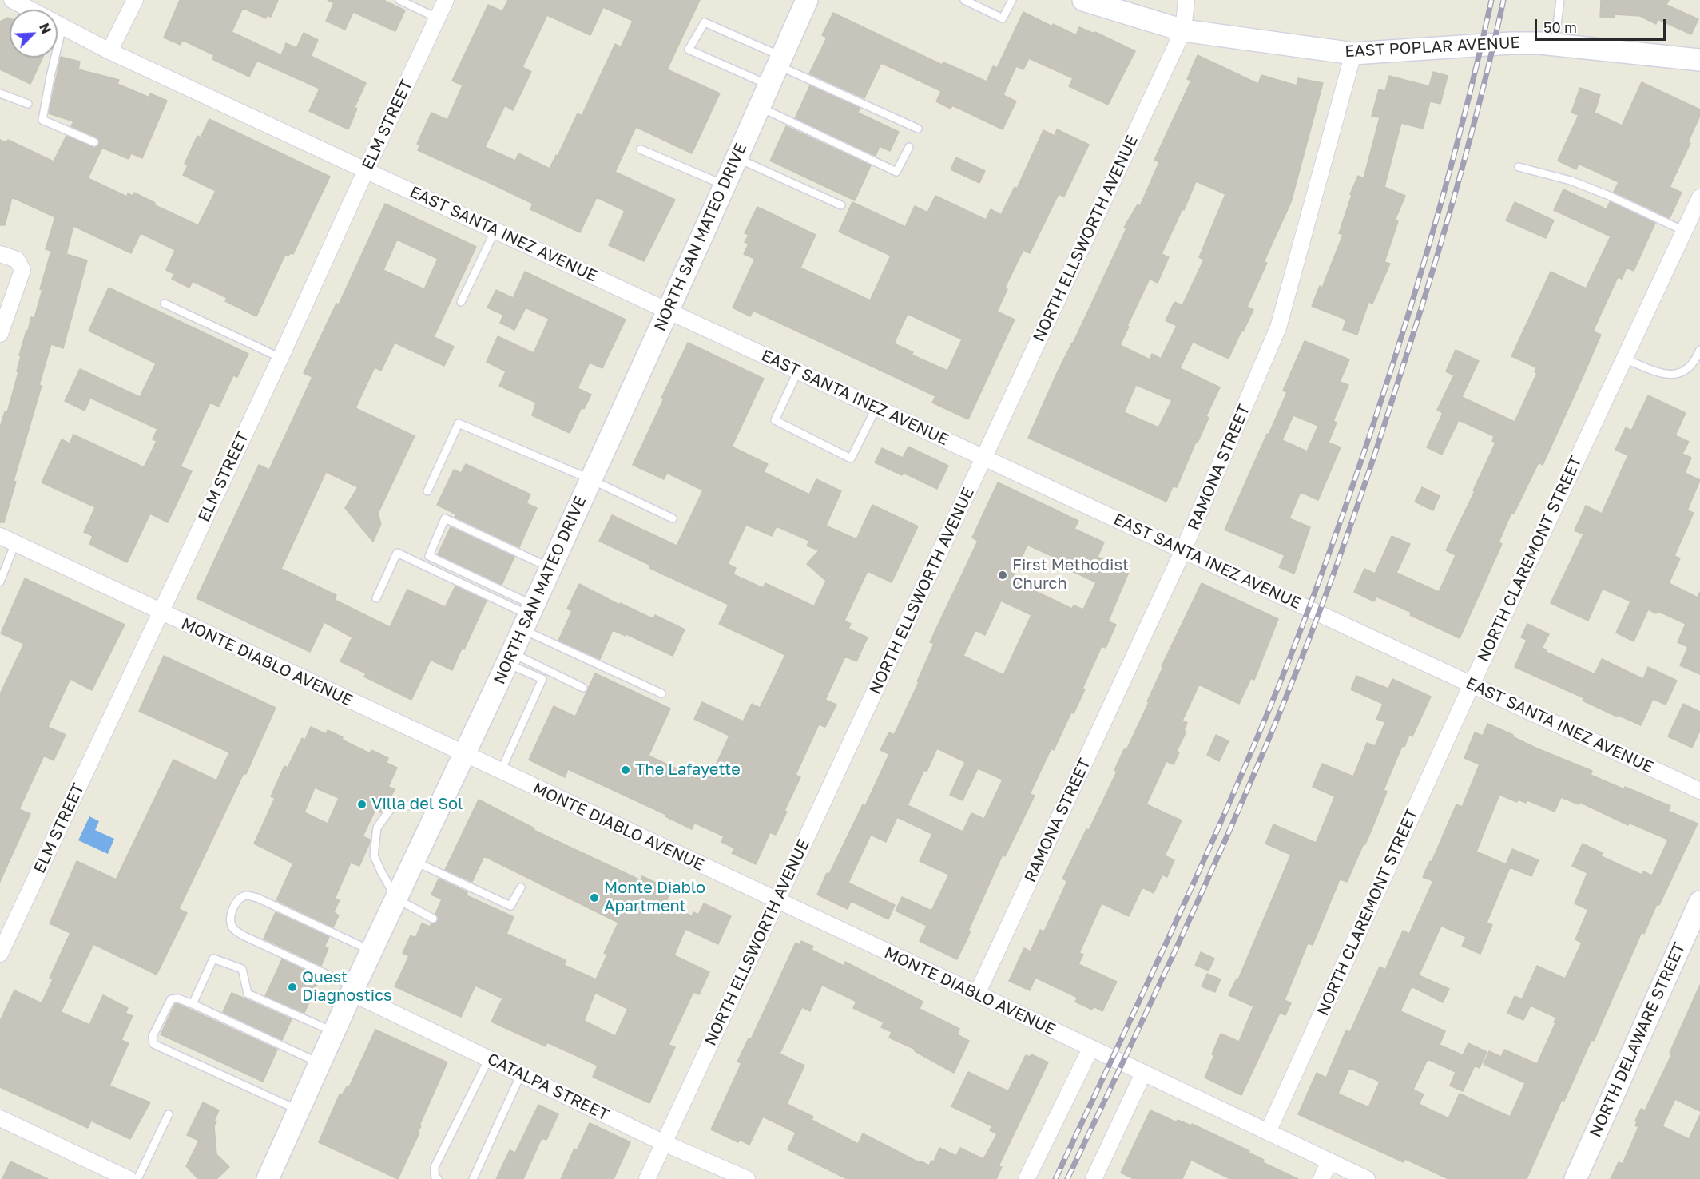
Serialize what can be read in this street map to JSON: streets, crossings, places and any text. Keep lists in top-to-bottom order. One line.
{"streets":{"main road":["EAST POPLAR AVENUE","NORTH SAN MATEO DRIVE","NORTH DELAWARE STREET"],"street":["ELM STREET","EAST SANTA INEZ AVENUE","NORTH ELLSWORTH AVENUE","RAMONA STREET","NORTH CLAREMONT STREET","MONTE DIABLO AVENUE","CATALPA STREET"]},"crossings":[["EAST POPLAR AVENUE","NORTH ELLSWORTH AVENUE"],["EAST POPLAR AVENUE","RAMONA STREET"],["ELM STREET","EAST SANTA INEZ AVENUE"],["ELM STREET","MONTE DIABLO AVENUE"],["EAST SANTA INEZ AVENUE","NORTH SAN MATEO DRIVE"],["EAST SANTA INEZ AVENUE","NORTH ELLSWORTH AVENUE"],["EAST SANTA INEZ AVENUE","RAMONA STREET"],["EAST SANTA INEZ AVENUE","NORTH CLAREMONT STREET"],["NORTH SAN MATEO DRIVE","MONTE DIABLO AVENUE"],["NORTH SAN MATEO DRIVE","CATALPA STREET"],["NORTH ELLSWORTH AVENUE","MONTE DIABLO AVENUE"],["NORTH ELLSWORTH AVENUE","CATALPA STREET"],["RAMONA STREET","MONTE DIABLO AVENUE"],["NORTH CLAREMONT STREET","MONTE DIABLO AVENUE"]],"places":["First Methodist Church","The Lafayette","Villa del Sol","Monte Diablo Apartment","Quest Diagnostics"],"scale_bar":"50 m","north":"top right"}
